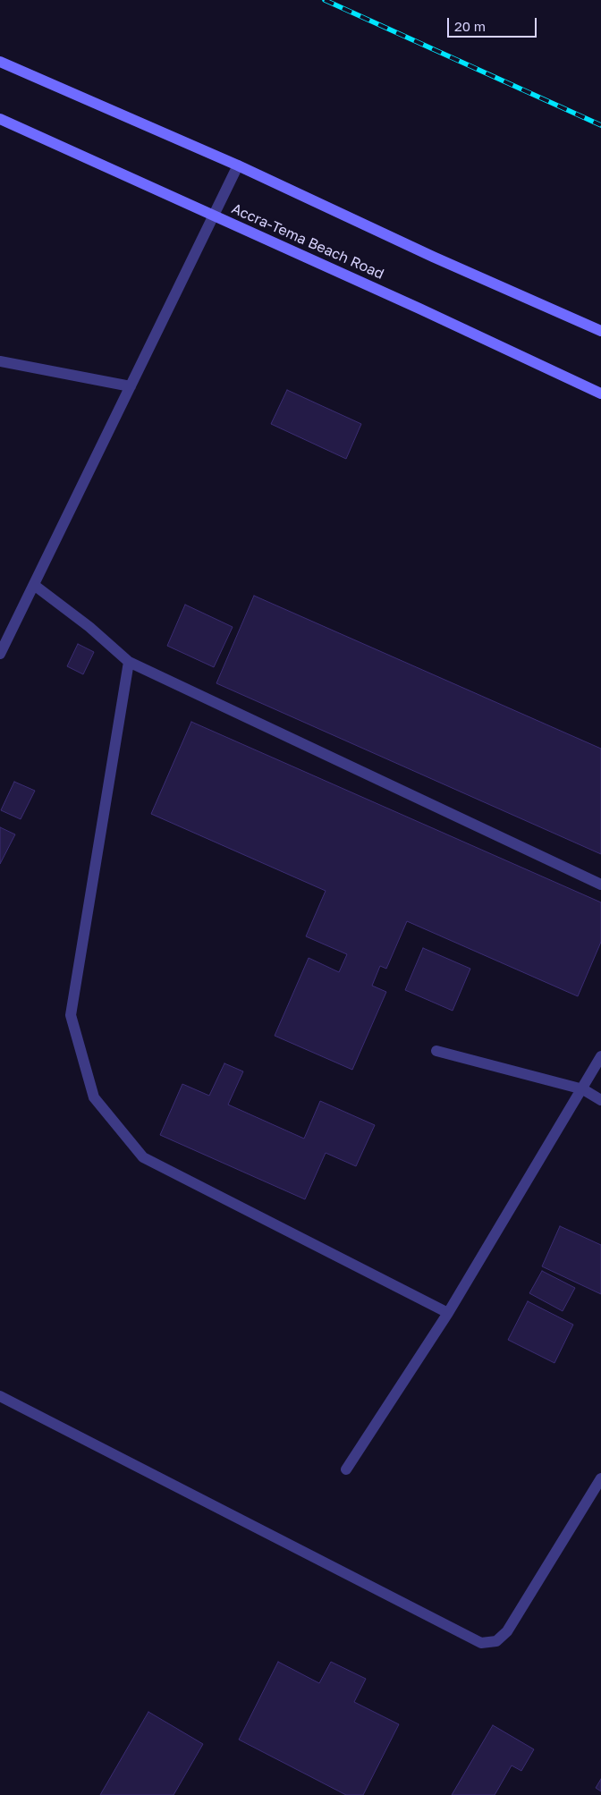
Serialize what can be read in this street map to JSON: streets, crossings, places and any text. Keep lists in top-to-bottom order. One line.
{"streets":{"main road":["Accra-Tema Beach Road"]},"scale_bar":"20 m"}
